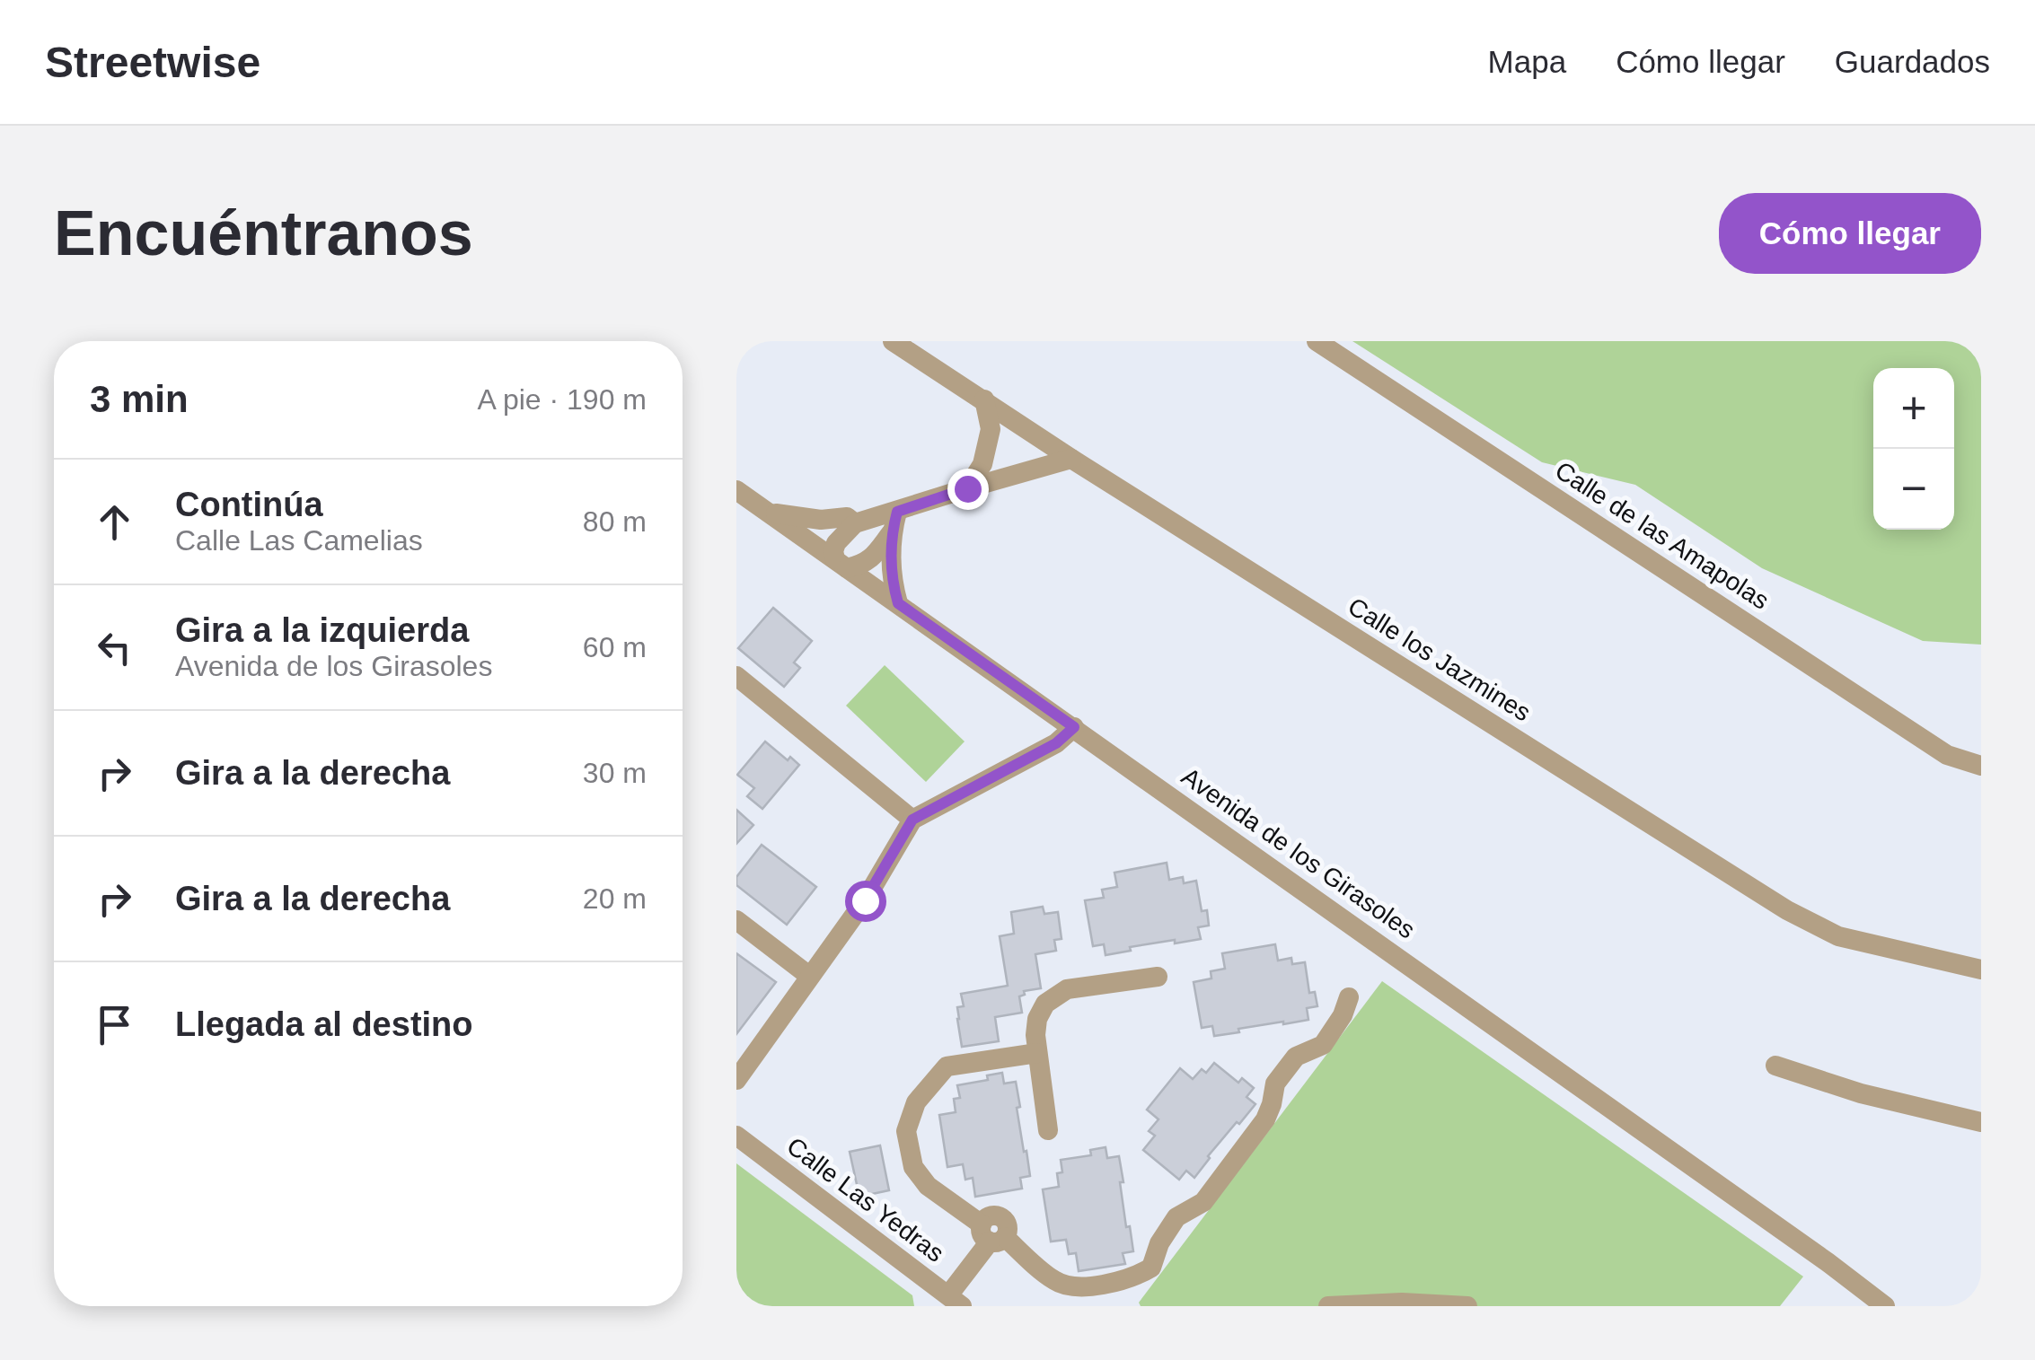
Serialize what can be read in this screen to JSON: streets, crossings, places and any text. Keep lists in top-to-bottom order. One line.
{"streets":{"street":["Calle de las Amapolas","Calle los Jazmines","Avenida de los Girasoles","Calle Las Yedras"]},"page":{"header":"Streetwise","nav":["Mapa","Cómo llegar","Guardados"],"buttons":"Cómo llegar","title":"Encuéntranos","heading":["3 min","A pie · 190 m"],"map_buttons":["+","−"],"list":[["Continúa","Calle Las Camelias","80 m"],["Gira a la izquierda","Avenida de los Girasoles","60 m"],["Gira a la derecha","30 m"],["Gira a la derecha","20 m"],"Llegada al destino"]}}
